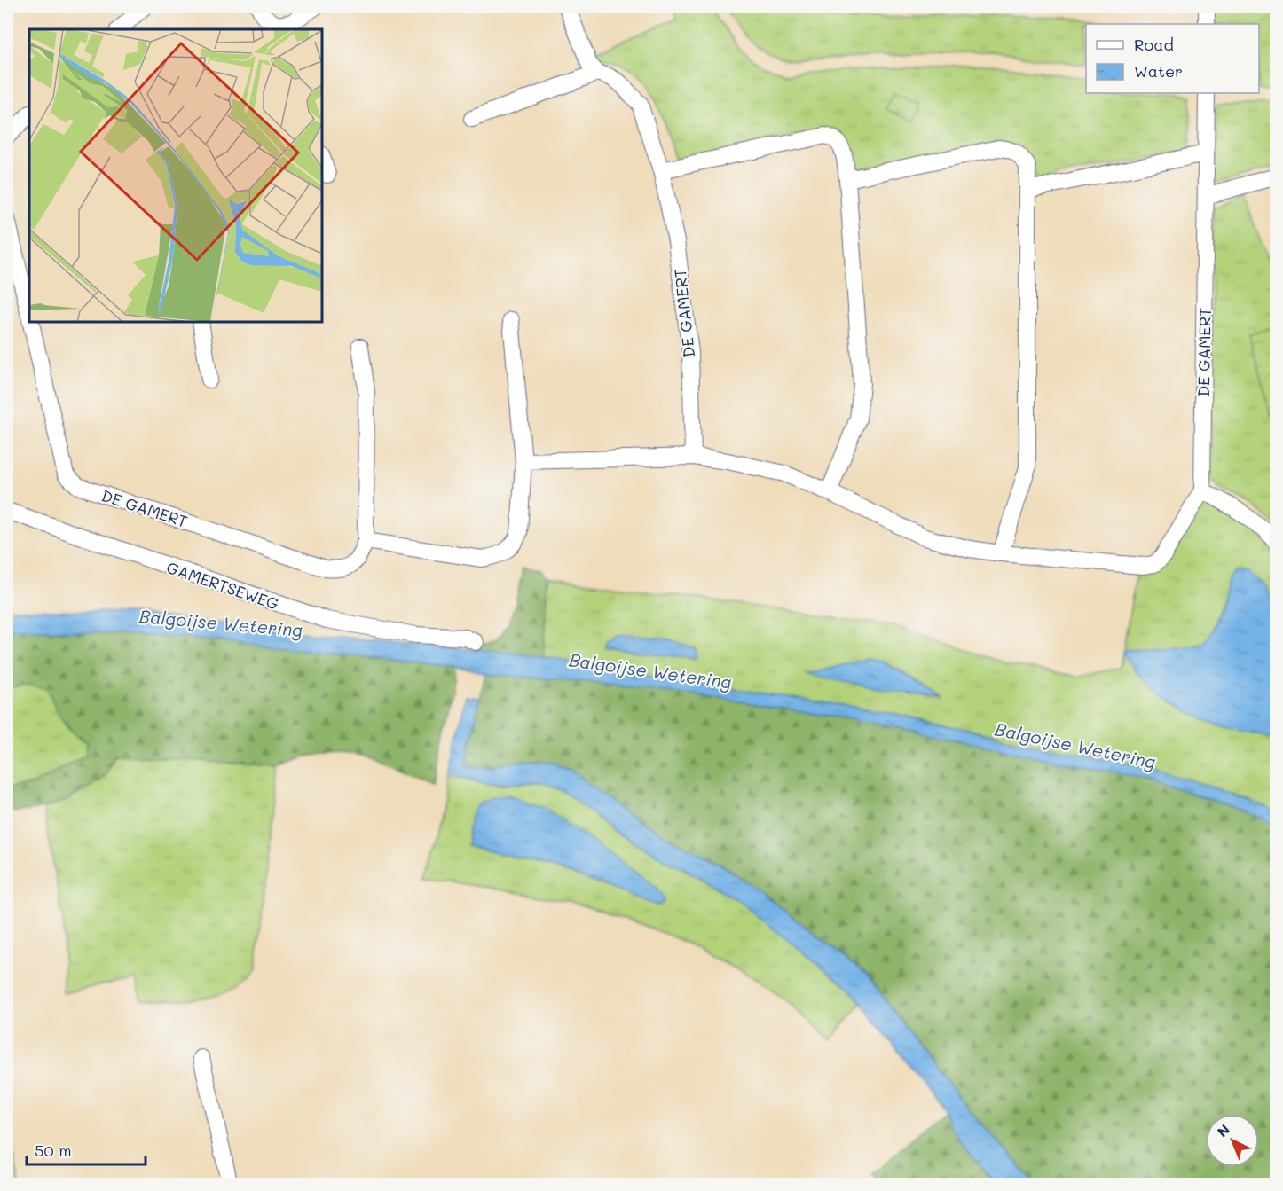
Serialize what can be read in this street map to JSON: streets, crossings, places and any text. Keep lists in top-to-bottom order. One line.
{"streets":{"street":["DE GAMERT","GAMERTSEWEG"]},"water":["Balgoijse Wetering"],"legend":["Road","Water"],"scale_bar":"50 m","north":"top left"}
